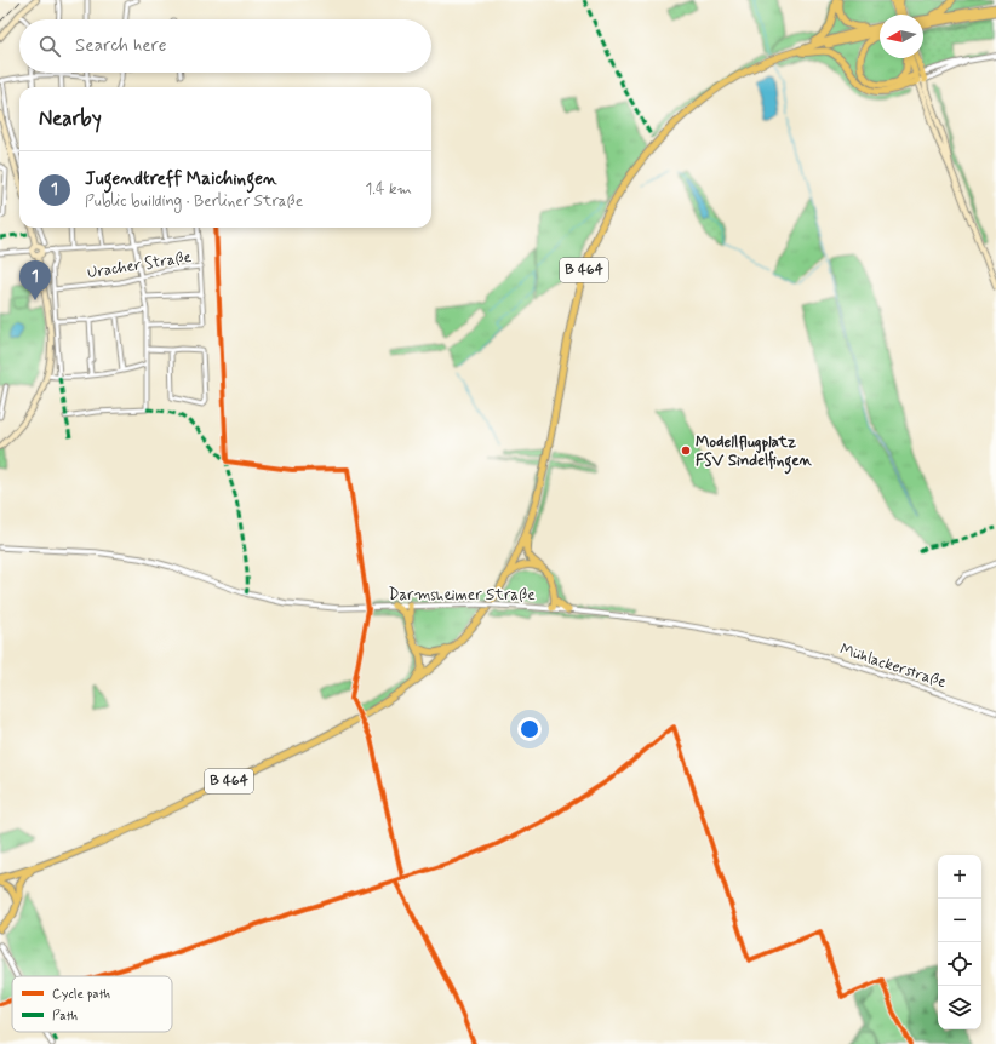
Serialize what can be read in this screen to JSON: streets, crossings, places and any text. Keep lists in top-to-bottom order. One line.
{"streets":{"highway":["B 464"],"street":["Uracher Straße","Darmsheimer Straße","Mühlackerstraße"]},"crossings":[["Darmsheimer Straße","Mühlackerstraße"]],"places":["Modellflugplatz FSV Sindelfingen"],"legend":["Cycle path","Path"],"north":"left","page":{"search":"Search here","heading":"Nearby","list":[{"mark":"1","name":"Jugendtreff Maichingen","note":"Public building · Berliner Straße","value":"1.4 km"}],"pins":"1","map_buttons":["+","−"]}}
